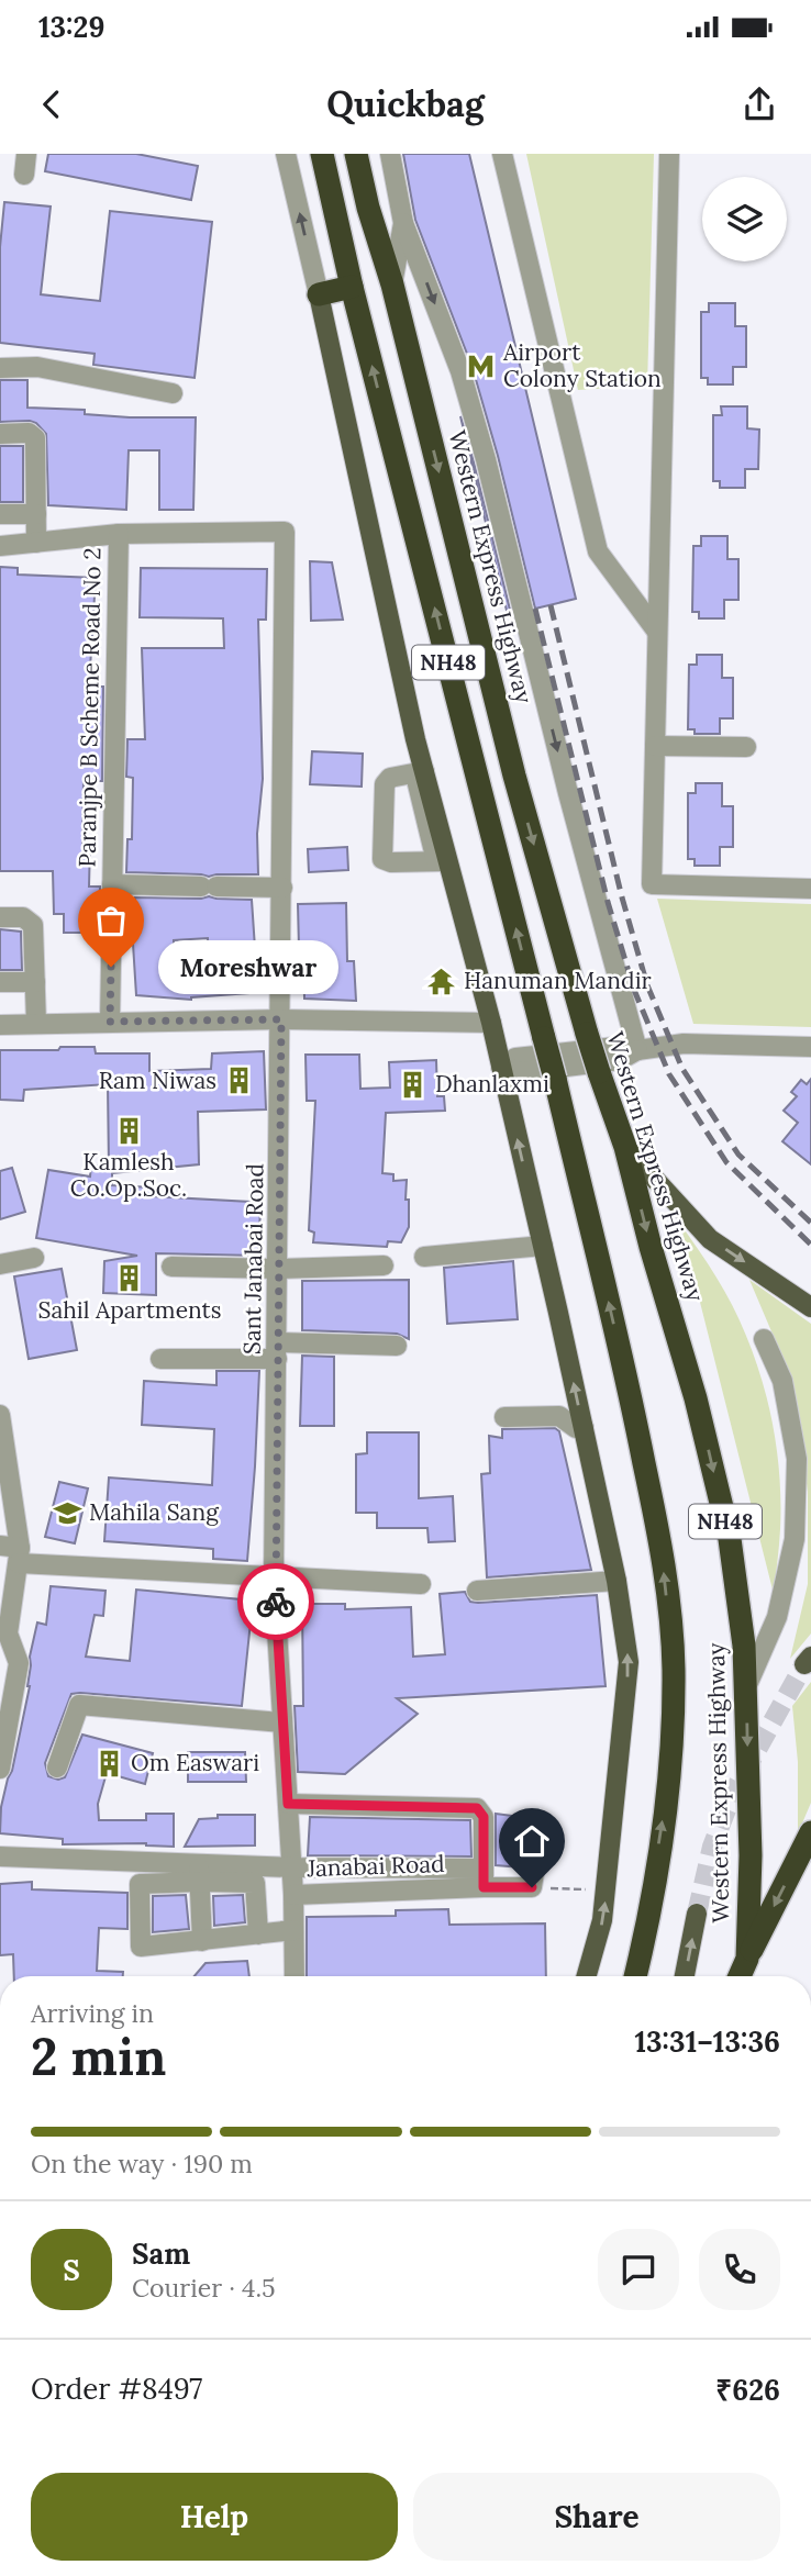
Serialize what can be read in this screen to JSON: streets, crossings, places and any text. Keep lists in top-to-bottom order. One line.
{"streets":{"highway":["Western Express Highway","NH48"],"street":["Paranjpe B Scheme Road No 2","Sant Janabai Road","Janabai Road"]},"crossings":[["Western Express Highway","NH48"],["Paranjpe B Scheme Road No 2","Sant Janabai Road"],["Sant Janabai Road","Janabai Road"]],"places":{"metro station":["Airport Colony Station"],"other":["Moreshwar"],"temple":["Hanuman Mandir"],"building":["Ram Niwas","Dhanlaxmi","Kamlesh Co.Op.Soc.","Sahil Apartments","Om Easwari"],"school or university":["Mahila Sang"]},"page":{"status":"13:29","header":"Quickbag","bubble":"Moreshwar","heading":["2 min","Arriving in","13:31–13:36"],"panel":["Sam","Courier · 4.5","Order #8497","₹626"],"bar":"On the way · 190 m","round":"S","buttons":["Help","Share"]}}
